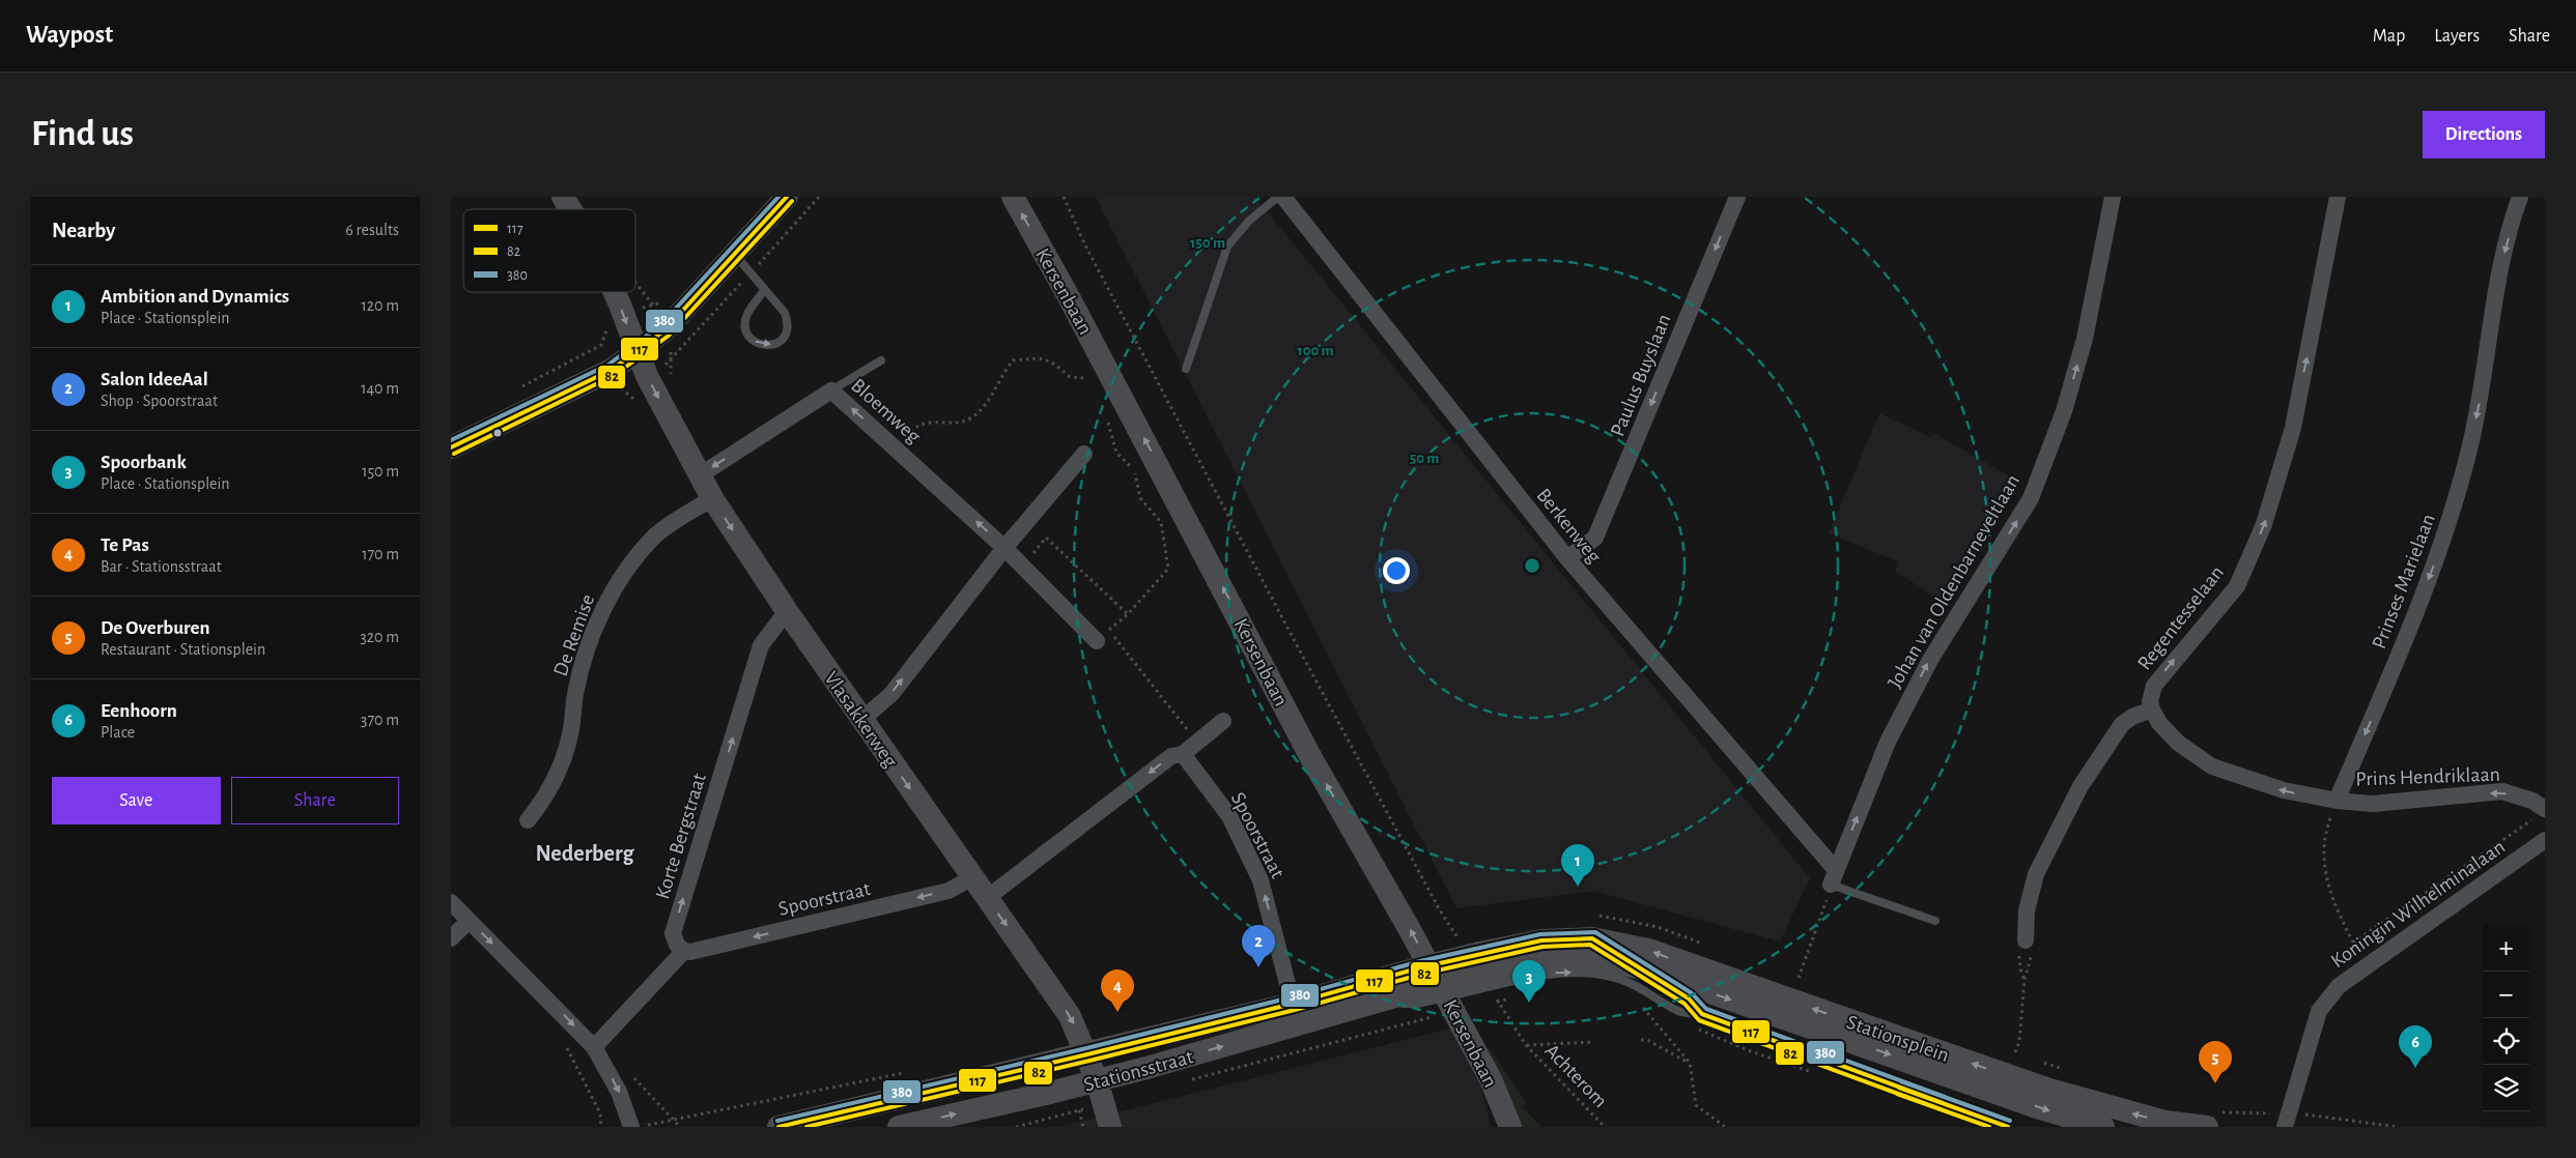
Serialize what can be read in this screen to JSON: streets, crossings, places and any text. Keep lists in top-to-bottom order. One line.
{"streets":{"main road":["Kersenbaan","Vlasakkerweg","Stationsplein","Stationsstraat"],"street":["Paulus Buyslaan","Bloemweg","Berkenweg","Johan van Oldenbarneveltlaan","Prinses Marielaan","Regentesselaan","De Remise","Prins Hendriklaan","Spoorstraat","Korte Bergstraat","Koningin Wilhelminalaan"],"path":["Achterom"]},"crossings":[["Kersenbaan","Stationsplein"],["Kersenbaan","Stationsstraat"],["Kersenbaan","Achterom"],["Paulus Buyslaan","Berkenweg"],["Bloemweg","Vlasakkerweg"],["Berkenweg","Johan van Oldenbarneveltlaan"],["Prinses Marielaan","Prins Hendriklaan"],["Regentesselaan","Prins Hendriklaan"],["De Remise","Vlasakkerweg"],["Vlasakkerweg","Spoorstraat"],["Vlasakkerweg","Korte Bergstraat"],["Vlasakkerweg","Stationsstraat"],["Spoorstraat","Korte Bergstraat"],["Spoorstraat","Stationsstraat"],["Stationsplein","Stationsstraat"]],"one_way":["Kersenbaan","Paulus Buyslaan","Bloemweg","Johan van Oldenbarneveltlaan","Prinses Marielaan","Regentesselaan","Vlasakkerweg","Prins Hendriklaan","Korte Bergstraat"],"districts":["Nederberg"],"lines":["transit line 117","transit line 380","transit line 82"],"legend":["117","82","380"],"page":{"header":"Waypost","nav":["Map","Layers","Share"],"buttons":["Directions",["Save","Share"]],"title":"Find us","heading":["Nearby","6 results"],"list":[{"mark":"1","name":"Ambition and Dynamics","note":"Place · Stationsplein","value":"120 m"},{"mark":"2","name":"Salon IdeeAal","note":"Shop · Spoorstraat","value":"140 m"},{"mark":"3","name":"Spoorbank","note":"Place · Stationsplein","value":"150 m"},{"mark":"4","name":"Te Pas","note":"Bar · Stationsstraat","value":"170 m"},{"mark":"5","name":"De Overburen","note":"Restaurant · Stationsplein","value":"320 m"},{"mark":"6","name":"Eenhoorn","note":"Place","value":"370 m"}],"pins":["1","2","3","4","6","5"],"map_buttons":["+","−"]},"rings":["150 m","100 m","50 m"]}
